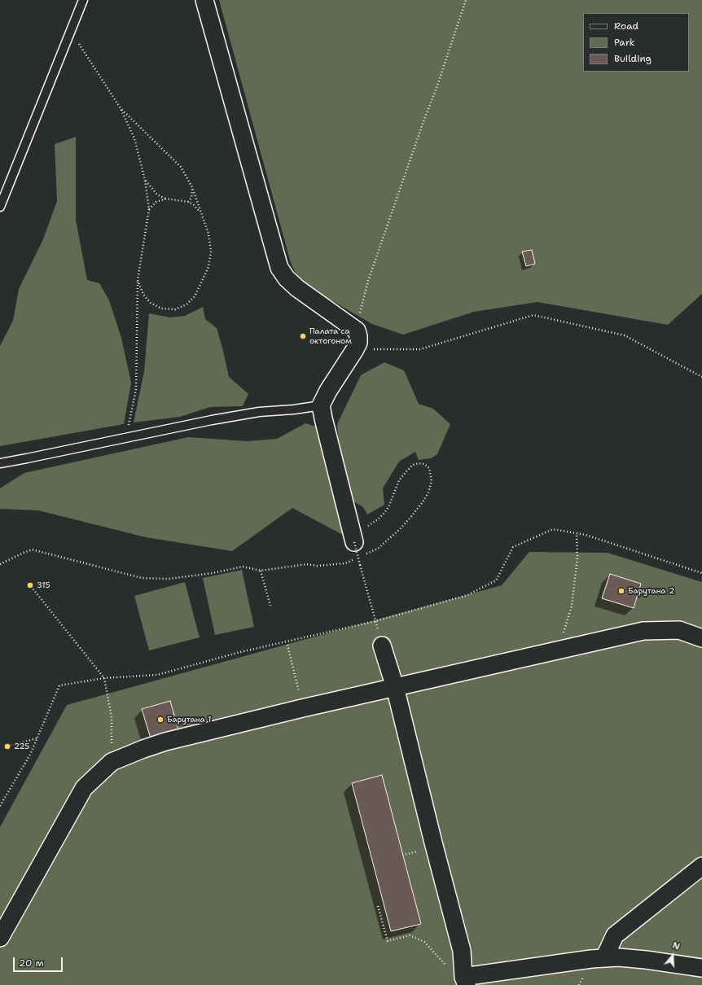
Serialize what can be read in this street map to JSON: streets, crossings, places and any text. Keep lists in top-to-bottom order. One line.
{"places":["Палата са октогоном","315","Барутана 2","Барутана 1","225"],"legend":["Road","Park","Building"],"scale_bar":"20 m","north":"top"}
